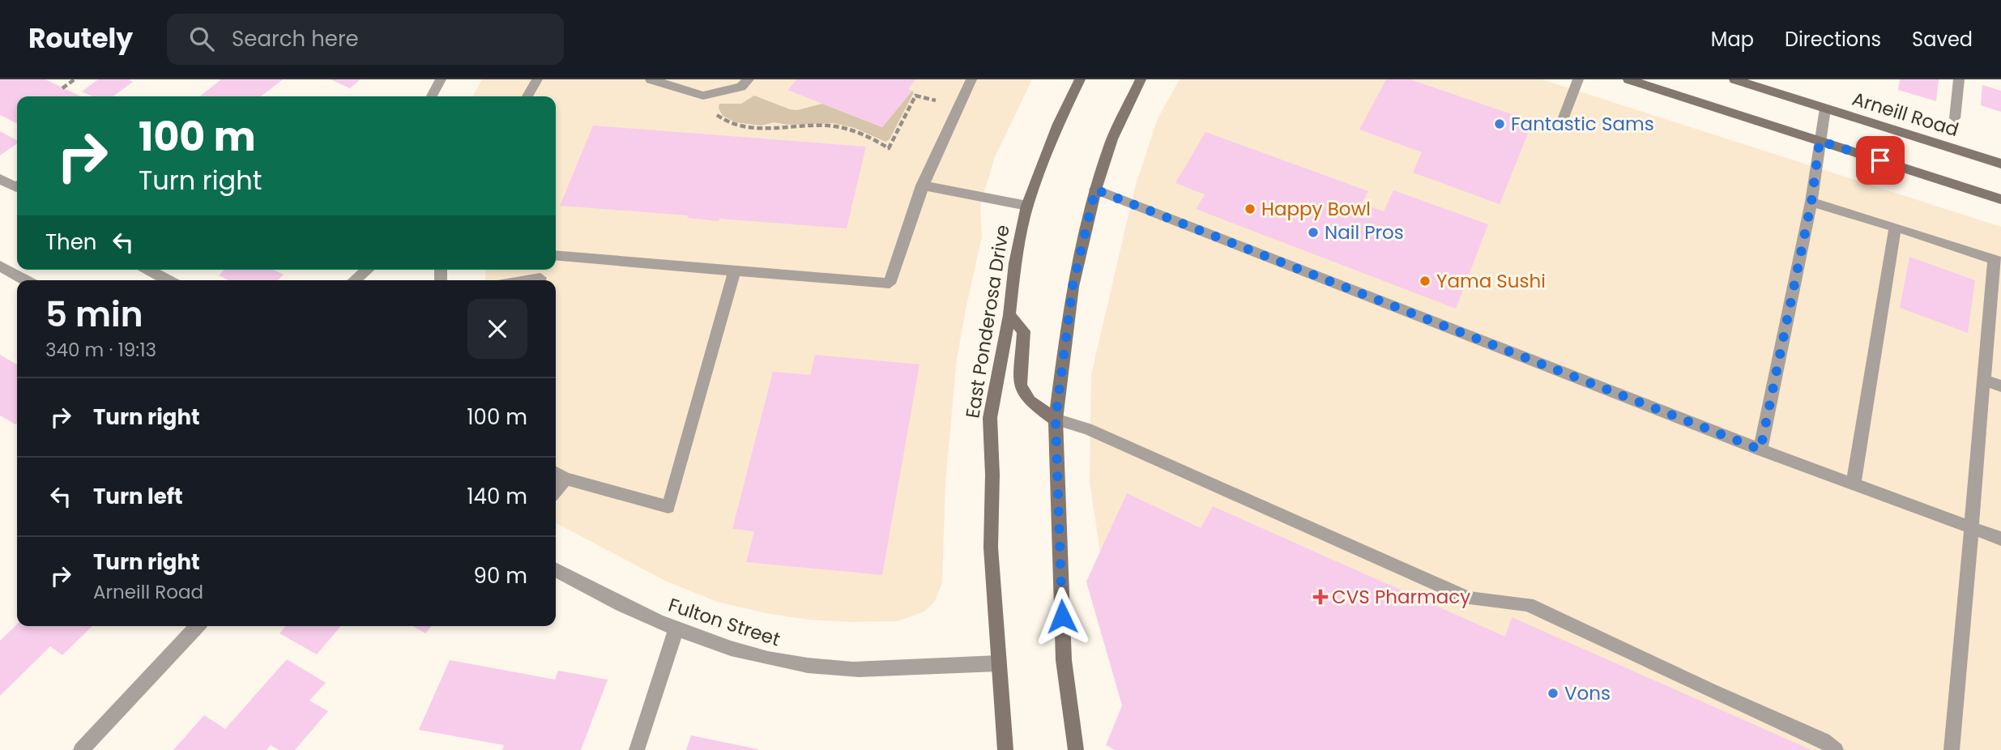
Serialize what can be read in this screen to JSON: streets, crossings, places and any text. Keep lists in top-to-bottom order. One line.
{"streets":{"main road":["Arneill Road","East Ponderosa Drive"],"street":["Fulton Street"]},"crossings":[["East Ponderosa Drive","Fulton Street"]],"places":{"other":["Fantastic Sams","Happy Bowl","Nail Pros","Yama Sushi","Vons"],"health":["CVS Pharmacy"]},"page":{"header":"Routely","search":"Search here","nav":["Map","Directions","Saved"],"turn":["100 m","Turn right"],"then":"Then","heading":["5 min","340 m · 19:13"],"list":[{"name":"Turn right","value":"100 m"},{"name":"Turn left","value":"140 m"},{"name":"Turn right","note":"Arneill Road","value":"90 m"}]}}
